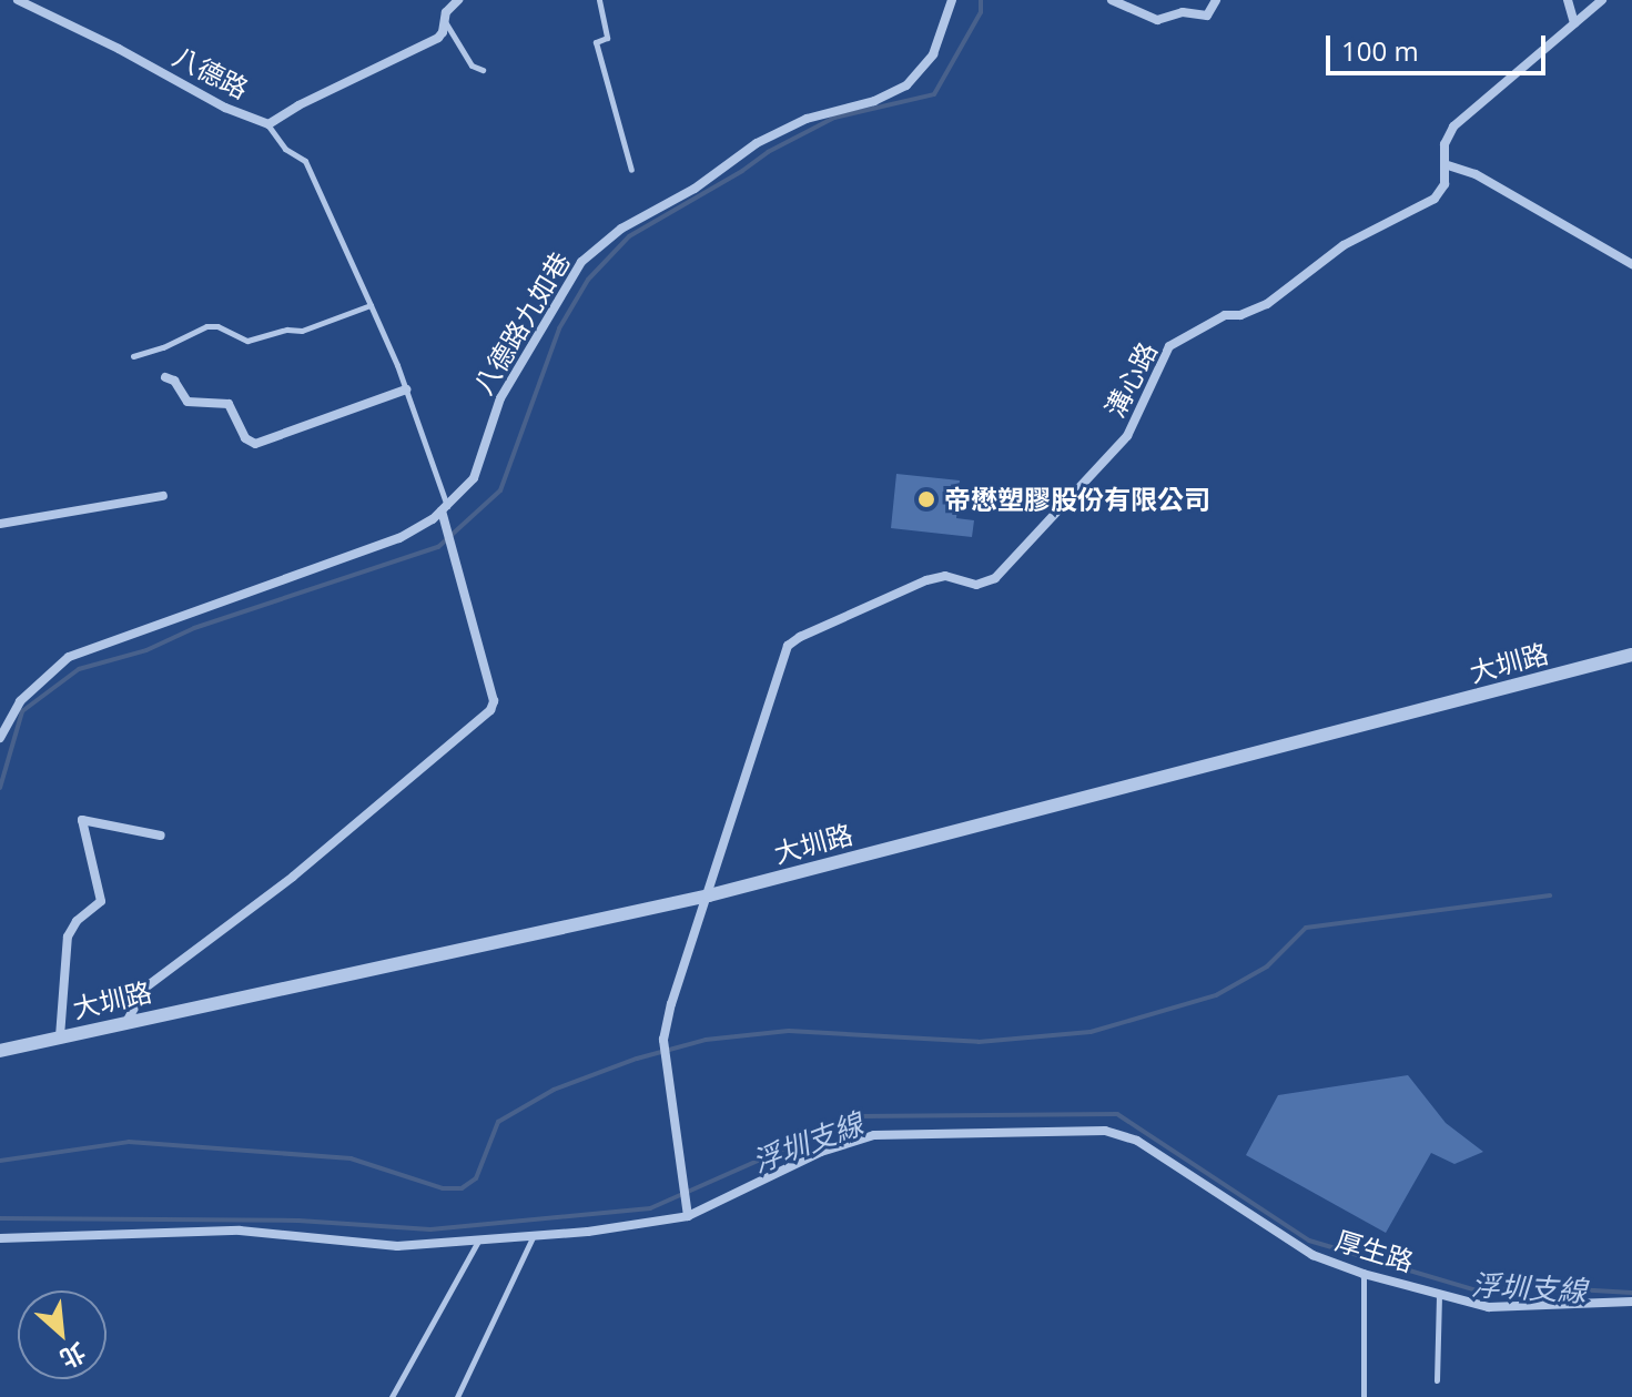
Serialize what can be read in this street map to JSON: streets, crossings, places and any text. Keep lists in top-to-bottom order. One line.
{"streets":{"street":["八德路","八德路九如巷","溝心路","大圳路","厚生路"]},"crossings":[["溝心路","大圳路"],["溝心路","厚生路"]],"water":["浮圳支線"],"places":["帝懋塑膠股份有限公司"],"scale_bar":"100 m","north":"bottom right"}
